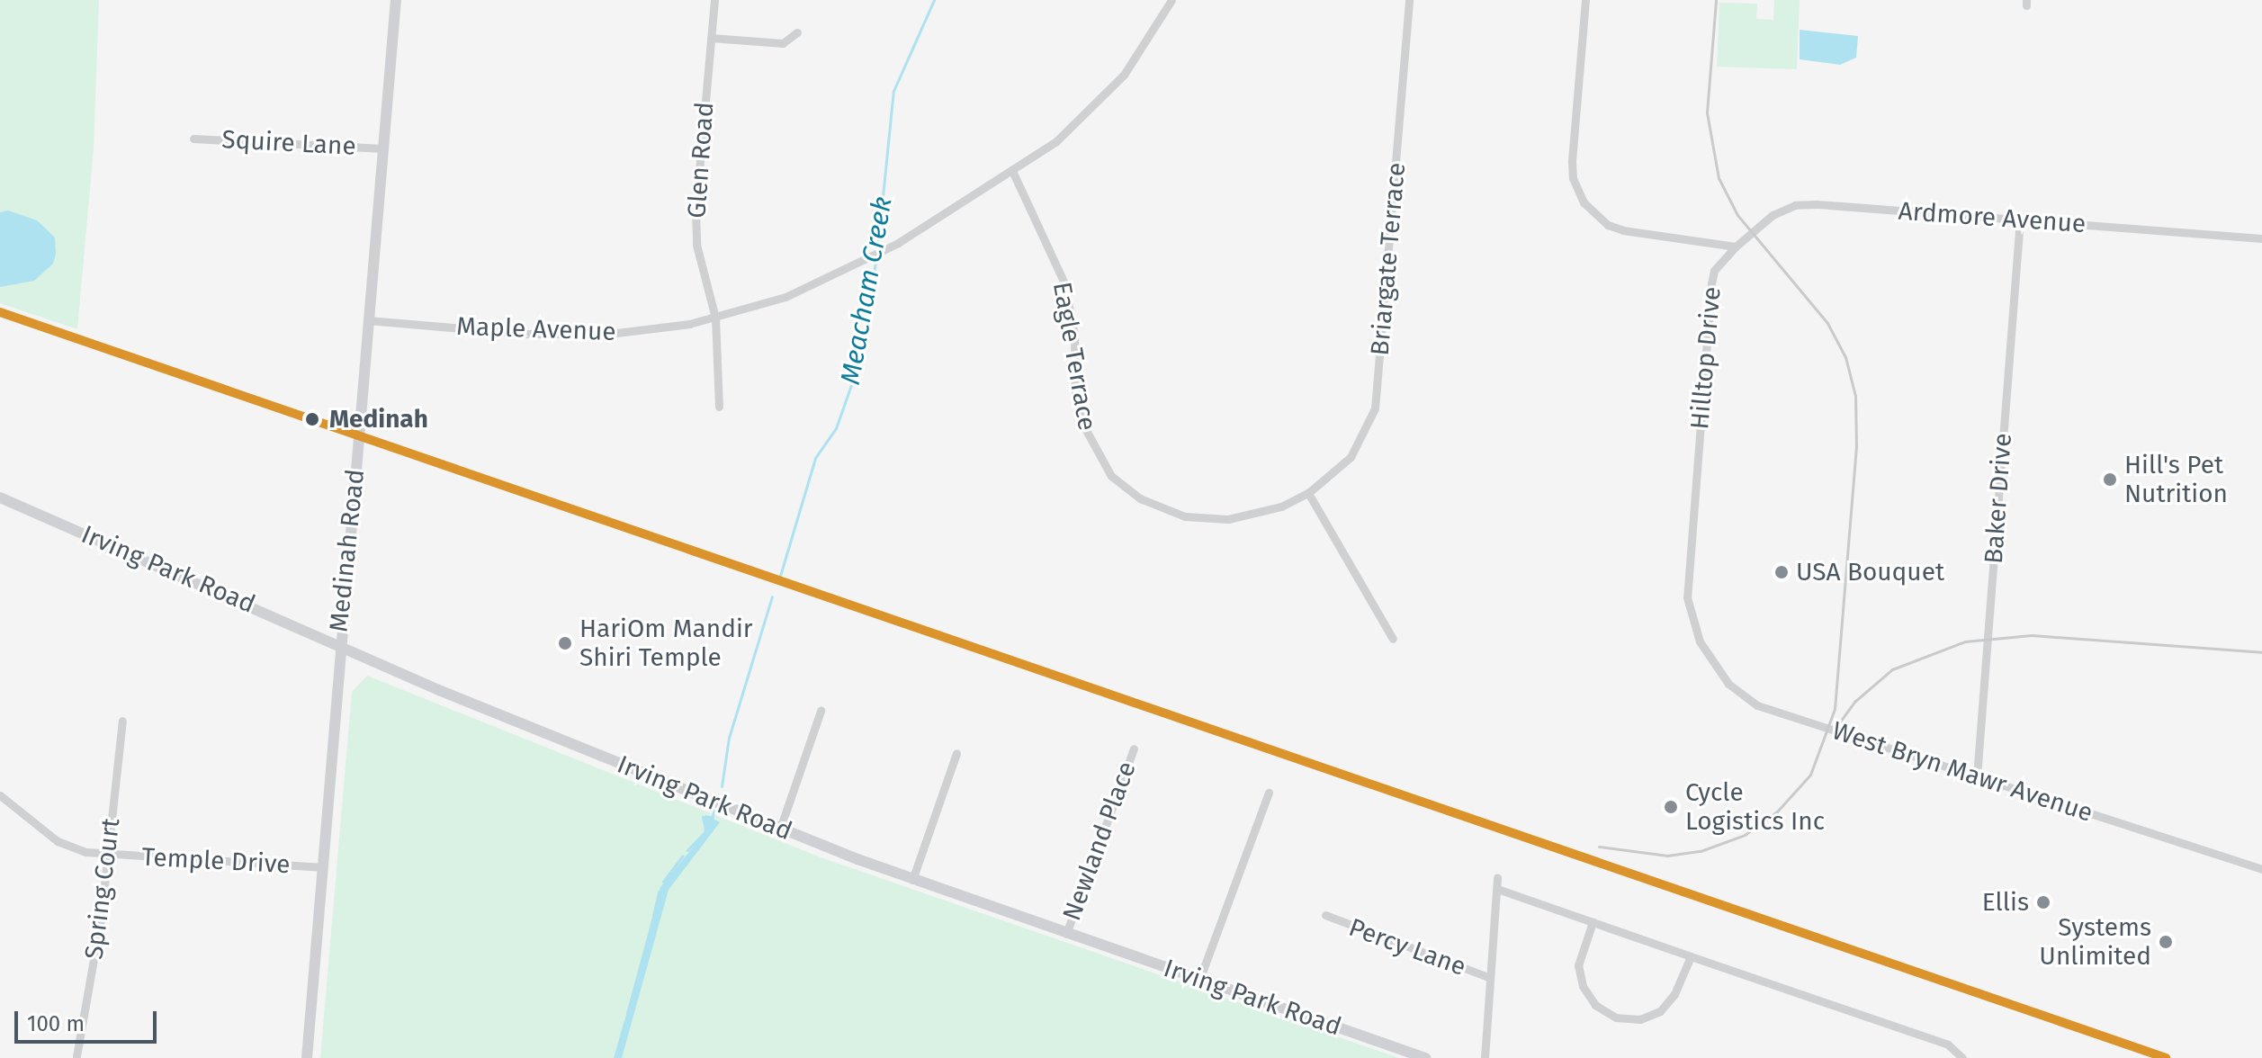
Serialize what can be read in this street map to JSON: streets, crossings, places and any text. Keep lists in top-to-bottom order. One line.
{"streets":{"main road":["Medinah Road","Irving Park Road"],"street":["Squire Lane","Glen Road","Ardmore Avenue","Briargate Terrace","Maple Avenue","Eagle Terrace","Hilltop Drive","Baker Drive","West Bryn Mawr Avenue","Newland Place","Temple Drive","Spring Court","Percy Lane"]},"crossings":[["Squire Lane","Medinah Road"],["Glen Road","Maple Avenue"],["Ardmore Avenue","Hilltop Drive"],["Ardmore Avenue","Baker Drive"],["Briargate Terrace","Eagle Terrace"],["Maple Avenue","Eagle Terrace"],["Maple Avenue","Medinah Road"],["Hilltop Drive","West Bryn Mawr Avenue"],["Baker Drive","West Bryn Mawr Avenue"],["Medinah Road","Irving Park Road"],["Medinah Road","Temple Drive"],["Irving Park Road","Newland Place"],["Temple Drive","Spring Court"]],"water":["Meacham Creek"],"places":["Medinah","Hill's Pet Nutrition","USA Bouquet","HariOm Mandir Shiri Temple","Cycle Logistics Inc","Ellis","Systems Unlimited"],"scale_bar":"100 m"}
